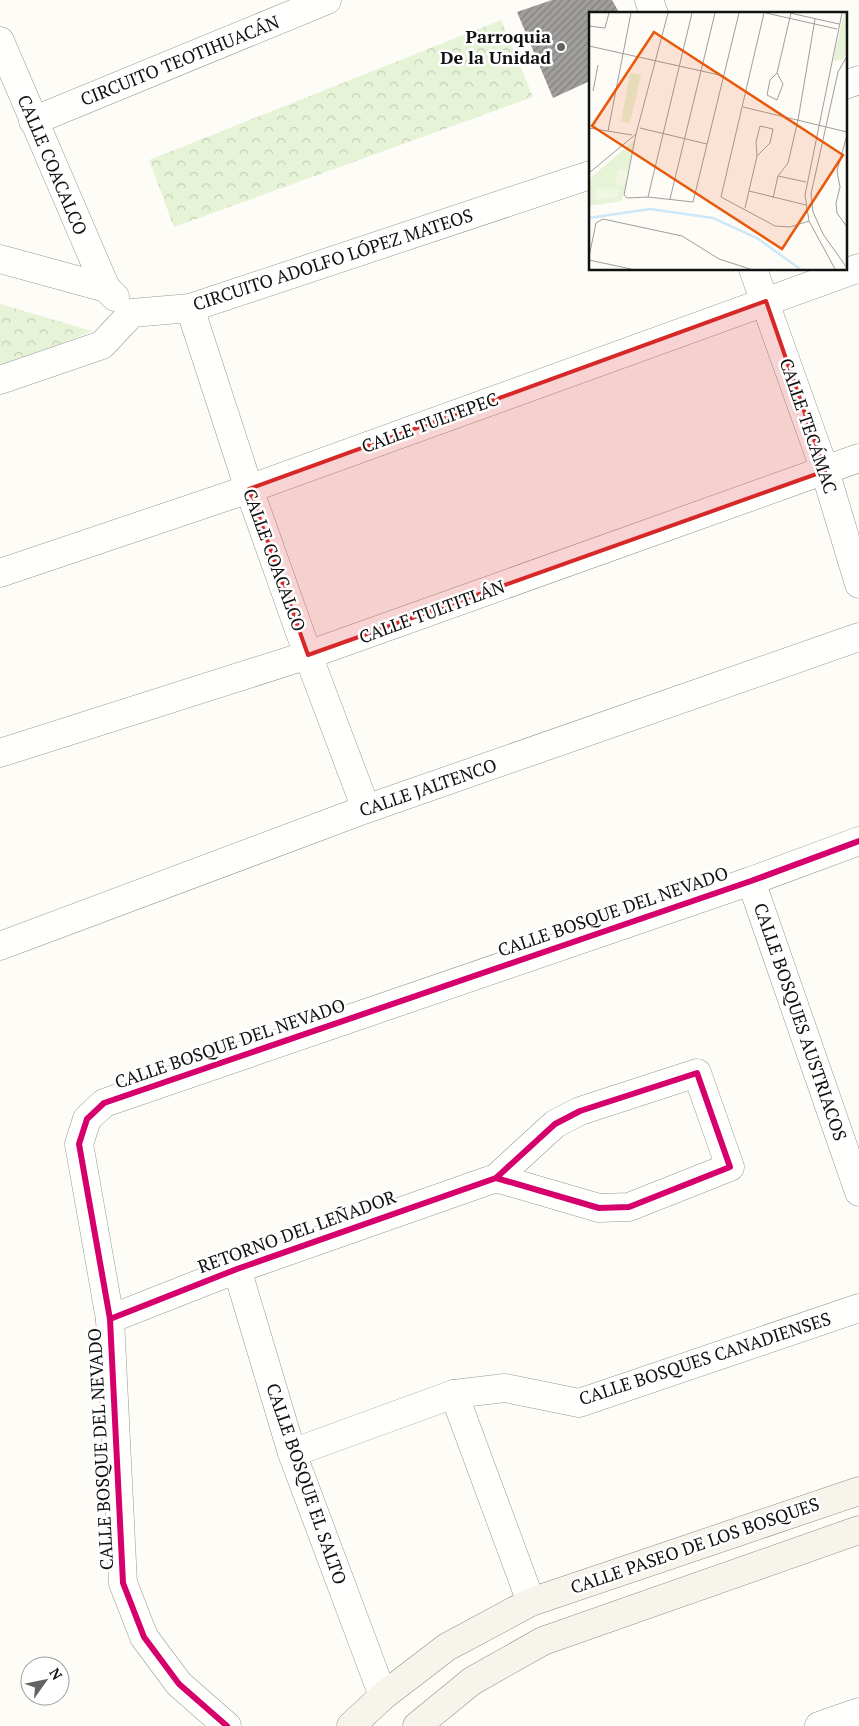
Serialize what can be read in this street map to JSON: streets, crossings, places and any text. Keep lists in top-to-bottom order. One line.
{"streets":{"main road":["CALLE PASEO DE LOS BOSQUES"],"street":["CIRCUITO TEOTIHUACÁN","CALLE COACALCO","CIRCUITO ADOLFO LÓPEZ MATEOS","CALLE TULTEPEC","CALLE TECÁMAC","CALLE TULTITLÁN","CALLE JALTENCO","CALLE BOSQUE DEL NEVADO","CALLE BOSQUES AUSTRIACOS","RETORNO DEL LEÑADOR","CALLE BOSQUES CANADIENSES","CALLE BOSQUE EL SALTO"]},"crossings":[["CIRCUITO TEOTIHUACÁN","CALLE COACALCO"],["CALLE COACALCO","CIRCUITO ADOLFO LÓPEZ MATEOS"],["CALLE COACALCO","CALLE TULTEPEC"],["CALLE COACALCO","CALLE TULTITLÁN"],["CALLE COACALCO","CALLE JALTENCO"],["CALLE TULTEPEC","CALLE TECÁMAC"],["CALLE TECÁMAC","CALLE TULTITLÁN"],["CALLE BOSQUE DEL NEVADO","CALLE BOSQUES AUSTRIACOS"],["CALLE BOSQUE DEL NEVADO","RETORNO DEL LEÑADOR"],["RETORNO DEL LEÑADOR","CALLE BOSQUE EL SALTO"],["CALLE BOSQUES CANADIENSES","CALLE BOSQUE EL SALTO"],["CALLE BOSQUE EL SALTO","CALLE PASEO DE LOS BOSQUES"]],"places":["Parroquia De la Unidad"],"north":"top right"}
